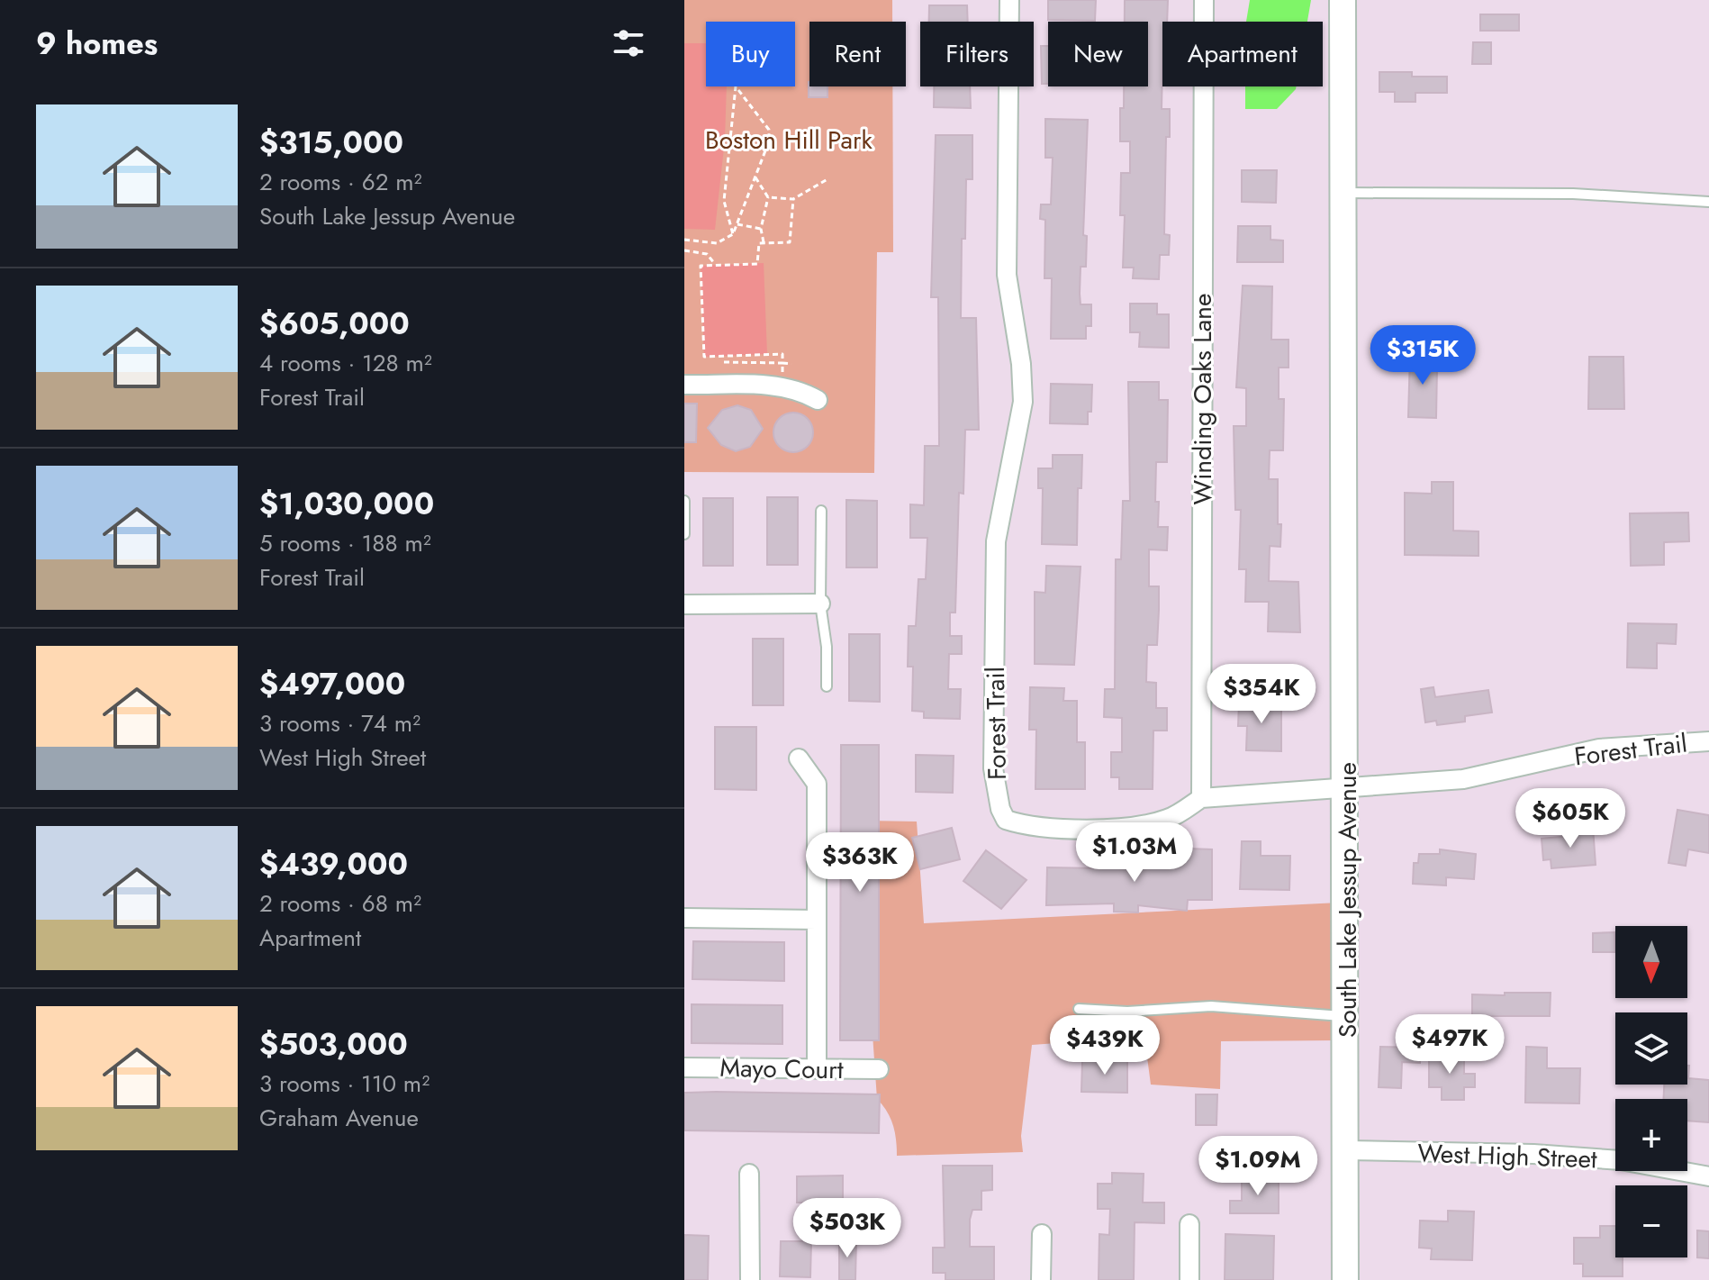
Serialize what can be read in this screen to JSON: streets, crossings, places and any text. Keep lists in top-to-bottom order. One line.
{"streets":{"street":["Winding Oaks Lane","Forest Trail","South Lake Jessup Avenue","Mayo Court","West High Street"]},"crossings":[["Winding Oaks Lane","Forest Trail"],["Forest Trail","South Lake Jessup Avenue"],["South Lake Jessup Avenue","West High Street"]],"parks":["Boston Hill Park"],"north":"bottom","page":{"heading":"9 homes","chip":["Buy","Rent","Filters","New","Apartment"],"list":[{"name":"$315,000","note":"2 rooms · 62 m² · South Lake Jessup Avenue"},{"name":"$605,000","note":"4 rooms · 128 m² · Forest Trail"},{"name":"$1,030,000","note":"5 rooms · 188 m² · Forest Trail"},{"name":"$497,000","note":"3 rooms · 74 m² · West High Street"},{"name":"$439,000","note":"2 rooms · 68 m² · Apartment"},{"name":"$503,000","note":"3 rooms · 110 m² · Graham Avenue"}],"price":["$315K","$354K","$605K","$1.03M","$363K","$497K","$439K","$1.09M","$503K"],"map_buttons":["+","−"]}}
